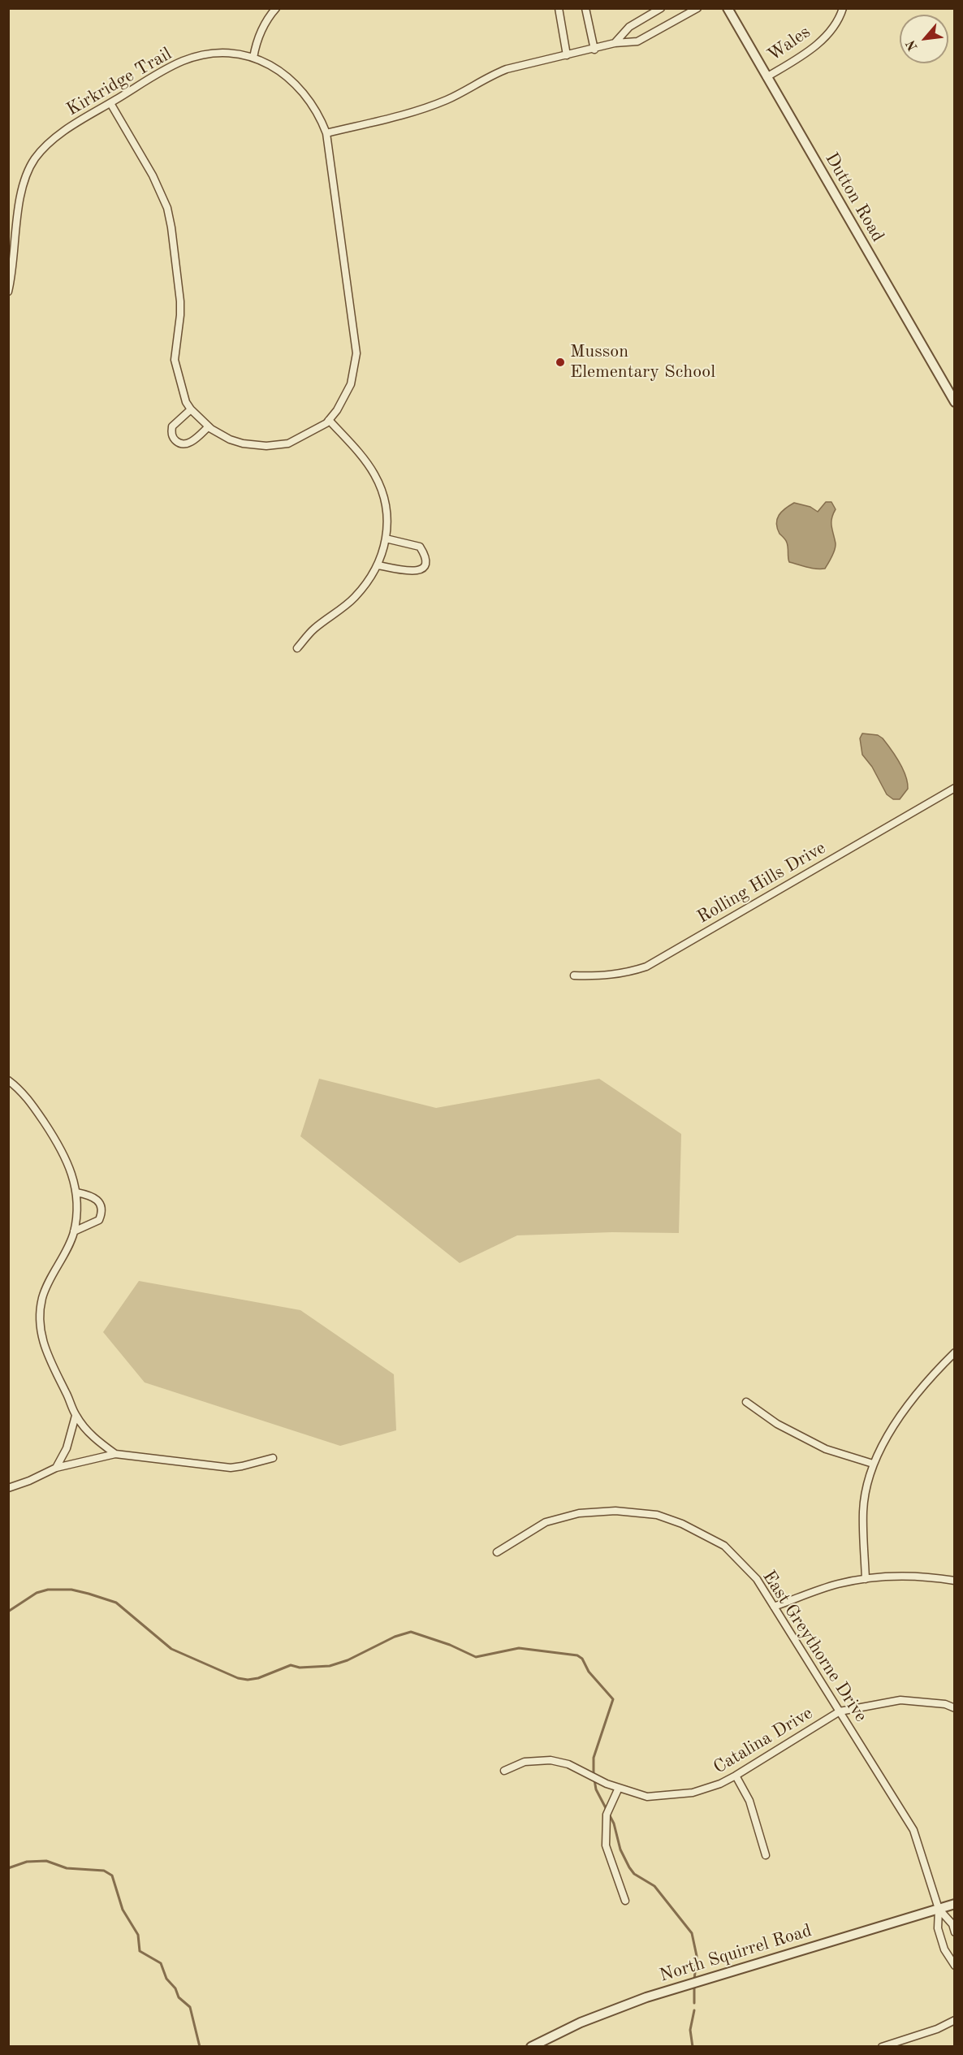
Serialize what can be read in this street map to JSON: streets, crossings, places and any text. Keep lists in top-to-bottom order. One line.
{"streets":{"street":["Wales","Kirkridge Trail","Dutton Road","Rolling Hills Drive","East Greythorne Drive","Catalina Drive","North Squirrel Road"]},"crossings":[["Wales","Dutton Road"],["East Greythorne Drive","Catalina Drive"],["East Greythorne Drive","North Squirrel Road"]],"places":["Musson Elementary School"],"north":"bottom left"}
